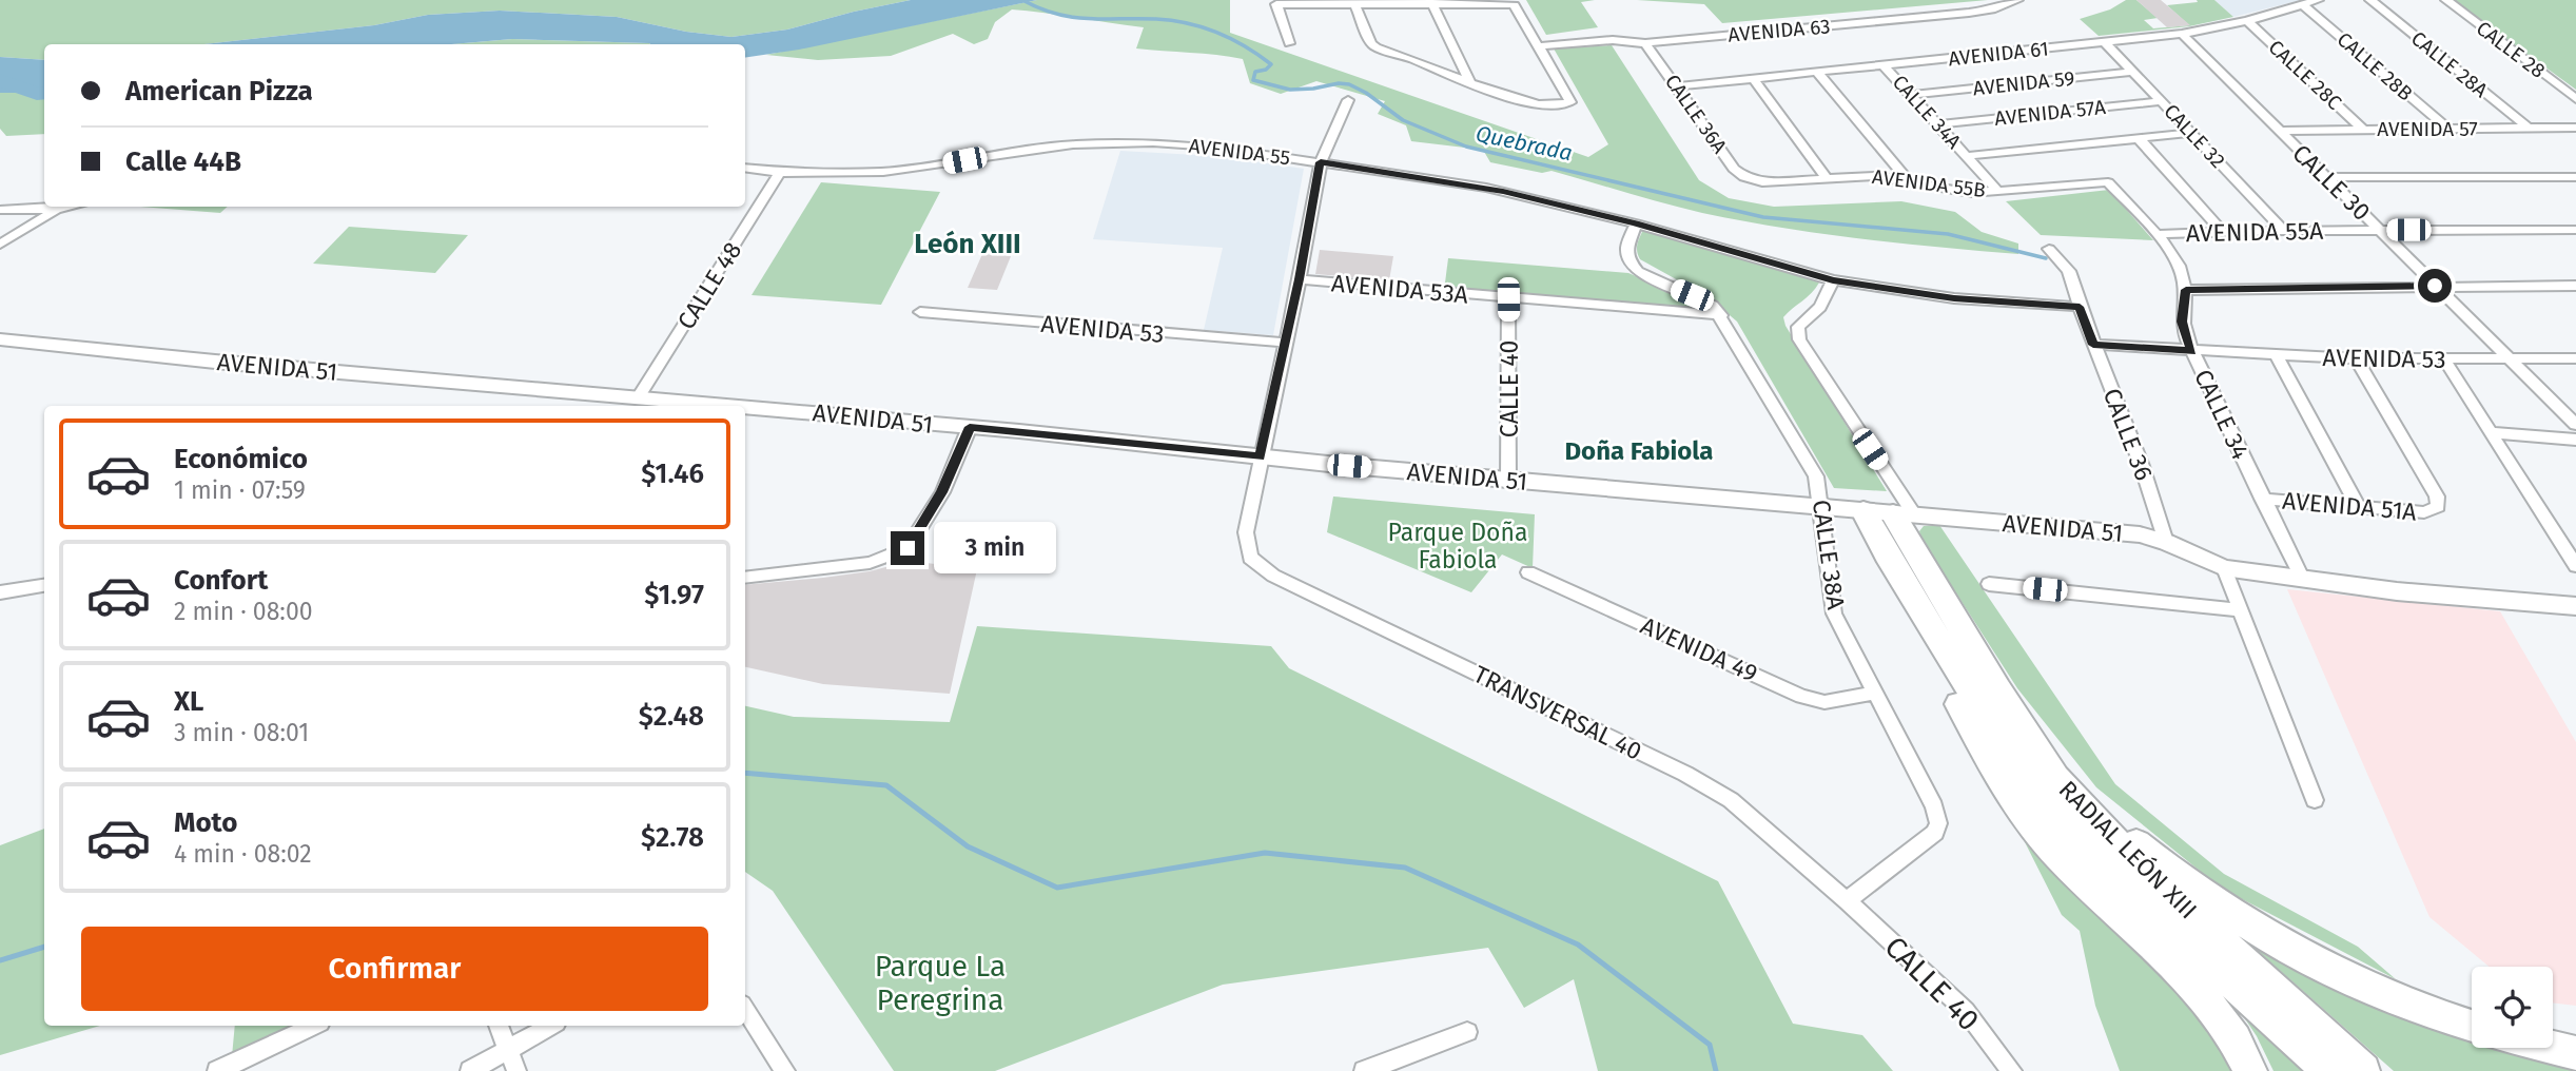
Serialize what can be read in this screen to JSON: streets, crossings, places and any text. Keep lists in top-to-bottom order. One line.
{"streets":{"highway":["RADIAL LEÓN XIII"],"street":["AVENIDA 63","CALLE 28","AVENIDA 61","CALLE 28A","CALLE 28B","CALLE 28C","AVENIDA 59","CALLE 34A","AVENIDA 57A","CALLE 36A","AVENIDA 57","CALLE 32","AVENIDA 55","CALLE 30","AVENIDA 55B","AVENIDA 55A","CALLE 48","AVENIDA 53A","AVENIDA 53","AVENIDA 51","CALLE 40","CALLE 34","CALLE 36","AVENIDA 51A","CALLE 38A","AVENIDA 49","TRANSVERSAL 40"]},"crossings":[["AVENIDA 63","CALLE 36A"],["AVENIDA 61","CALLE 28B"],["AVENIDA 61","CALLE 28C"],["AVENIDA 61","CALLE 34A"],["AVENIDA 61","CALLE 36A"],["AVENIDA 61","CALLE 32"],["AVENIDA 61","CALLE 30"],["CALLE 28A","AVENIDA 57"],["CALLE 28B","AVENIDA 57"],["CALLE 28C","AVENIDA 57"],["AVENIDA 59","CALLE 34A"],["AVENIDA 59","CALLE 32"],["CALLE 34A","AVENIDA 57A"],["CALLE 34A","AVENIDA 55B"],["AVENIDA 57A","CALLE 32"],["CALLE 36A","AVENIDA 55B"],["AVENIDA 57","CALLE 30"],["CALLE 32","AVENIDA 55A"],["AVENIDA 55","CALLE 48"],["AVENIDA 55","CALLE 36"],["AVENIDA 55","CALLE 38A"],["CALLE 30","AVENIDA 55A"],["CALLE 30","AVENIDA 53"],["AVENIDA 55B","CALLE 34"],["AVENIDA 55A","CALLE 34"],["CALLE 48","AVENIDA 51"],["AVENIDA 53A","CALLE 40"],["AVENIDA 53A","CALLE 38A"],["AVENIDA 53","CALLE 34"],["AVENIDA 53","CALLE 36"],["AVENIDA 53","AVENIDA 51A"],["AVENIDA 51","CALLE 40"],["AVENIDA 51","CALLE 34"],["AVENIDA 51","CALLE 36"],["AVENIDA 51","CALLE 38A"],["AVENIDA 51","TRANSVERSAL 40"],["AVENIDA 51","RADIAL LEÓN XIII"],["CALLE 40","CALLE 38A"],["CALLE 40","TRANSVERSAL 40"],["CALLE 34","AVENIDA 51A"],["CALLE 38A","AVENIDA 49"],["CALLE 38A","TRANSVERSAL 40"]],"districts":["León XIII","Doña Fabiola"],"water":["Quebrada"],"parks":["Parque Doña Fabiola","Parque La Peregrina"],"page":{"banner":["American Pizza","Calle 44B"],"list":[{"name":"Económico","note":"1 min · 07:59","value":"$1.46"},{"name":"Confort","note":"2 min · 08:00","value":"$1.97"},{"name":"XL","note":"3 min · 08:01","value":"$2.48"},{"name":"Moto","note":"4 min · 08:02","value":"$2.78"}],"bubble":"3 min","buttons":"Confirmar"}}
